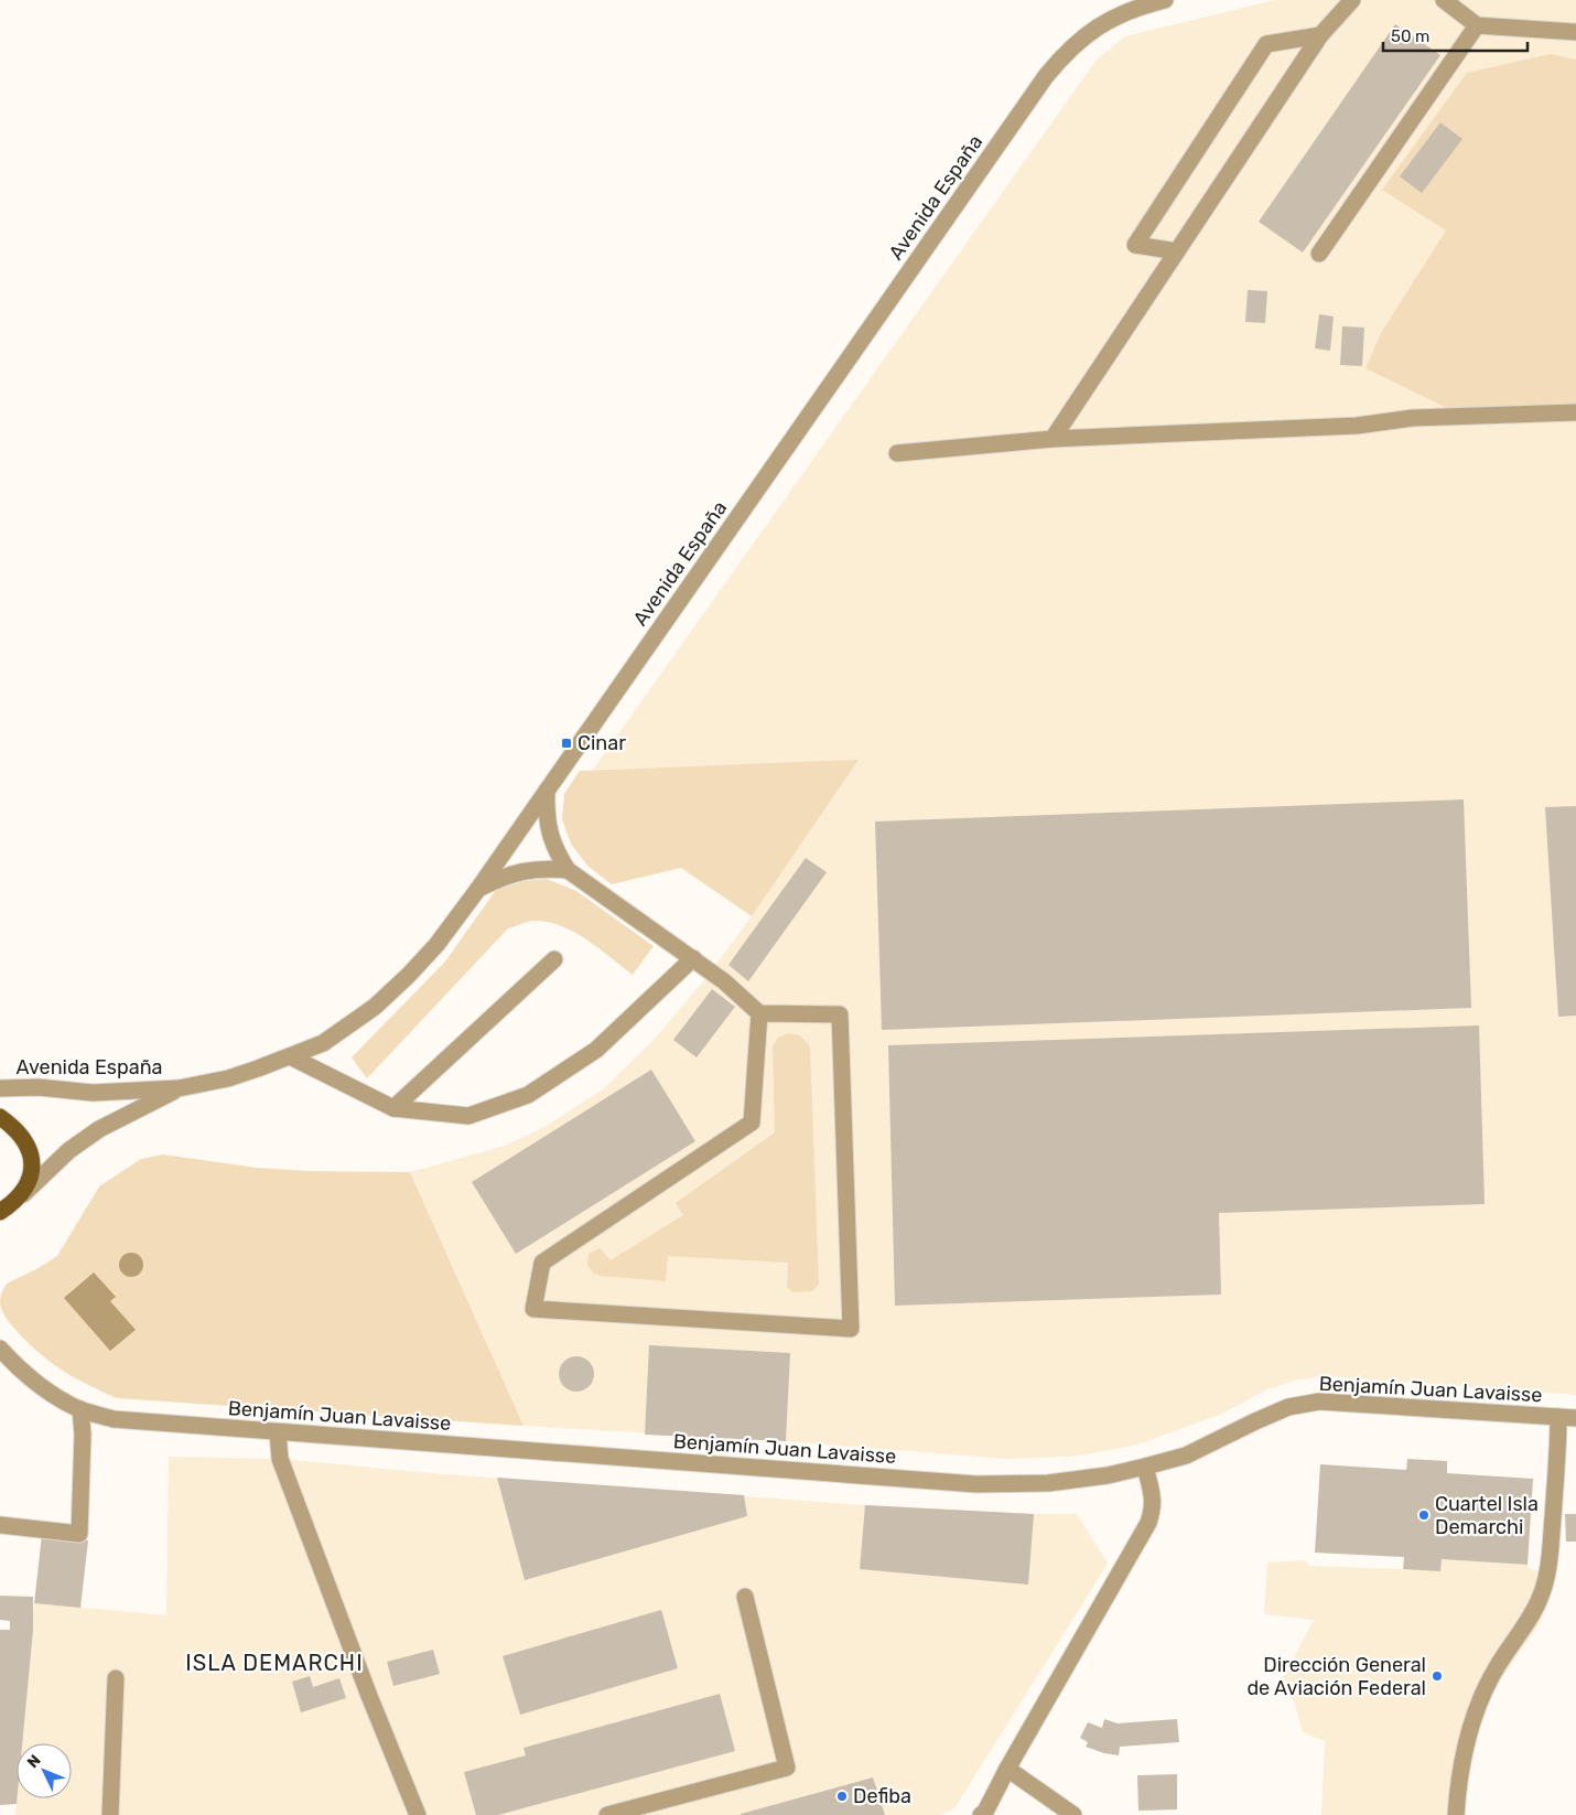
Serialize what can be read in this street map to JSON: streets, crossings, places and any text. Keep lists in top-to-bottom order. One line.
{"streets":{"main road":["Avenida España"],"street":["Benjamín Juan Lavaisse"]},"districts":["ISLA DEMARCHI"],"places":{"transit":["Cinar"],"other":["Cuartel Isla Demarchi","Dirección General de Aviación Federal","Defiba"]},"scale_bar":"50 m","north":"top left"}
